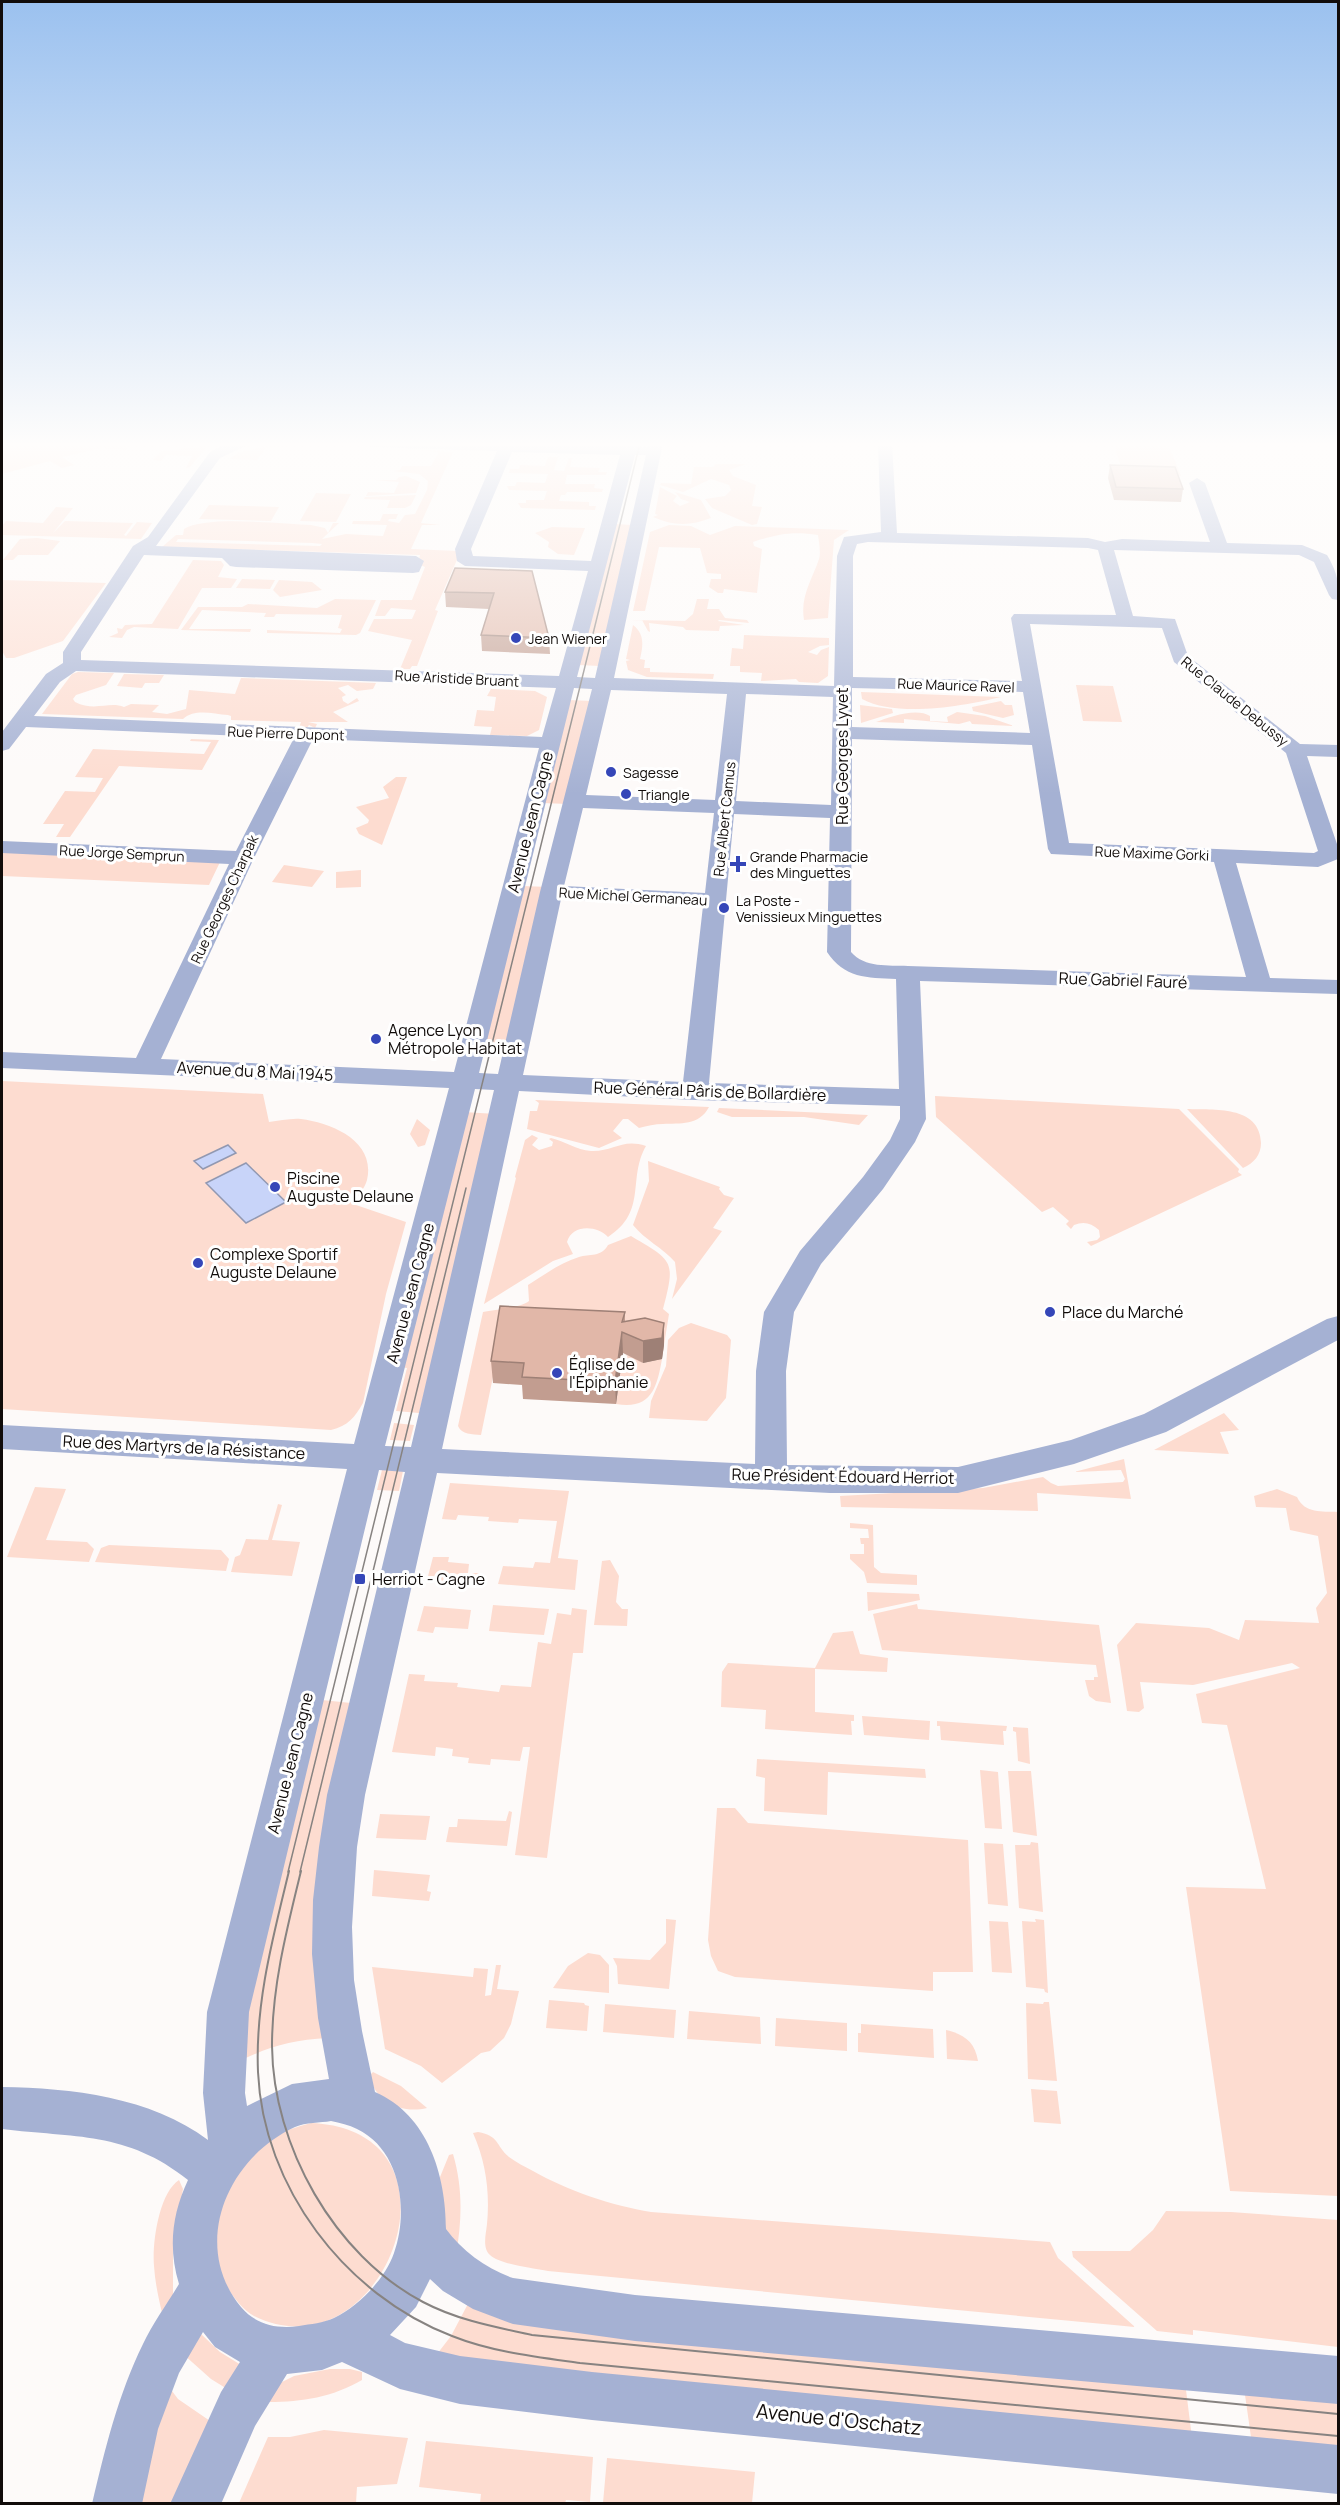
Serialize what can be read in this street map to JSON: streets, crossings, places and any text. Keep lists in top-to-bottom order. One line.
{"streets":{"street":["Rue Aristide Bruant","Rue Maurice Ravel","Rue Claude Debussy","Rue Pierre Dupont","Rue Georges Lyvet","Rue Albert Camus","Avenue Jean Cagne","Rue Jorge Semprun","Rue Maxime Gorki","Rue Michel Germaneau","Rue Georges Charpak","Rue Gabriel Fauré","Avenue du 8 Mai 1945","Rue Général Pâris de Bollardière","Rue des Martyrs de la Résistance","Rue Président Édouard Herriot","Avenue d'Oschatz"]},"crossings":[["Rue Aristide Bruant","Rue Maurice Ravel"],["Rue Aristide Bruant","Rue Georges Lyvet"],["Rue Aristide Bruant","Rue Albert Camus"],["Rue Aristide Bruant","Avenue Jean Cagne"],["Rue Maurice Ravel","Rue Claude Debussy"],["Rue Maurice Ravel","Rue Georges Lyvet"],["Rue Maurice Ravel","Rue Maxime Gorki"],["Rue Claude Debussy","Rue Maxime Gorki"],["Rue Pierre Dupont","Avenue Jean Cagne"],["Rue Pierre Dupont","Rue Georges Charpak"],["Rue Georges Lyvet","Rue Gabriel Fauré"],["Rue Albert Camus","Rue Michel Germaneau"],["Rue Albert Camus","Rue Général Pâris de Bollardière"],["Avenue Jean Cagne","Avenue du 8 Mai 1945"],["Avenue Jean Cagne","Rue des Martyrs de la Résistance"],["Rue Jorge Semprun","Rue Georges Charpak"],["Rue Maxime Gorki","Rue Gabriel Fauré"],["Rue Georges Charpak","Avenue du 8 Mai 1945"],["Avenue du 8 Mai 1945","Rue Général Pâris de Bollardière"],["Rue des Martyrs de la Résistance","Rue Président Édouard Herriot"]],"places":{"other":["Jean Wiener","Sagesse","Triangle","La Poste - Venissieux Minguettes","Agence Lyon Métropole Habitat","Piscine Auguste Delaune","Complexe Sportif Auguste Delaune","Place du Marché","Église de l'Épiphanie"],"health":["Grande Pharmacie des Minguettes"],"transit":["Herriot - Cagne"]}}
